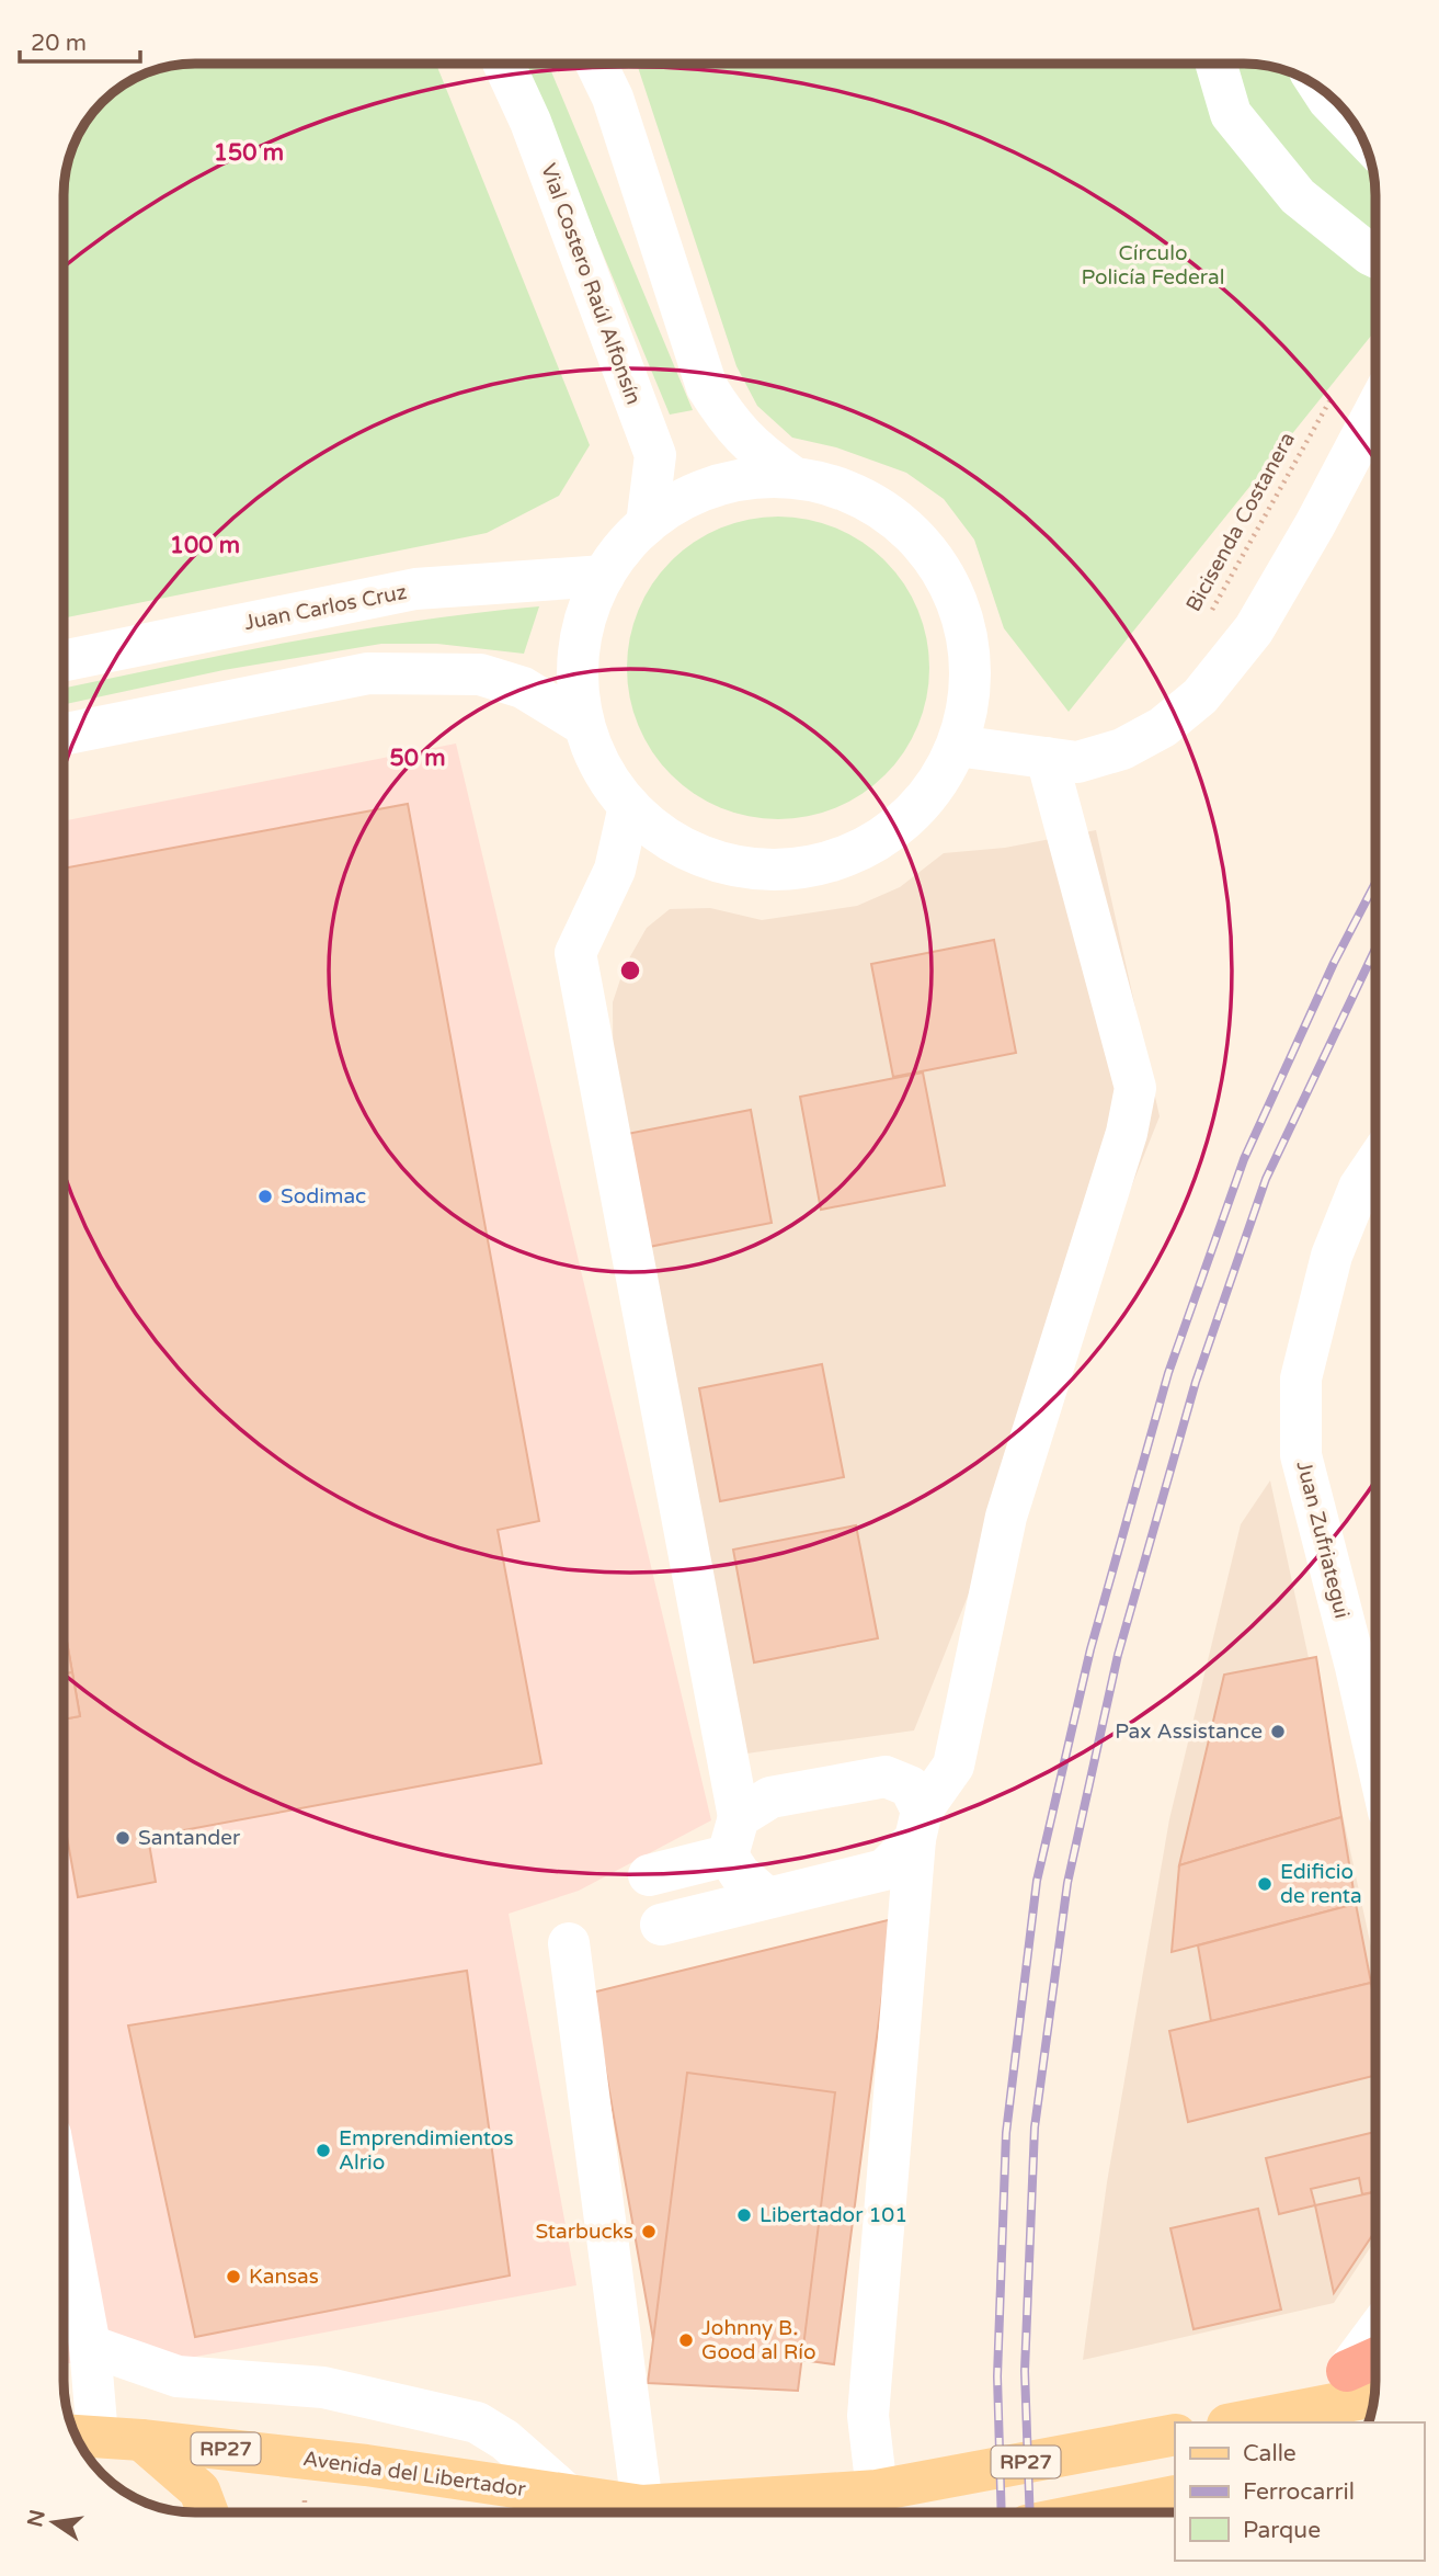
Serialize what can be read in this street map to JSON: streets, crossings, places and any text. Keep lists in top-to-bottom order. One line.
{"streets":{"main road":["RP27","Avenida del Libertador"],"street":["Vial Costero Raúl Alfonsín","Juan Carlos Cruz","Juan Zufriategui"],"path":["Bicisenda Costanera"]},"parks":["Círculo Policía Federal"],"places":["Sodimac","Pax Assistance","Santander","Edificio de renta","Emprendimientos Alrio","Libertador 101","Starbucks","Kansas","Johnny B. Good al Río"],"legend":["Calle","Ferrocarril","Parque"],"scale_bar":"20 m","north":"left","rings":["150 m","100 m","50 m"]}
